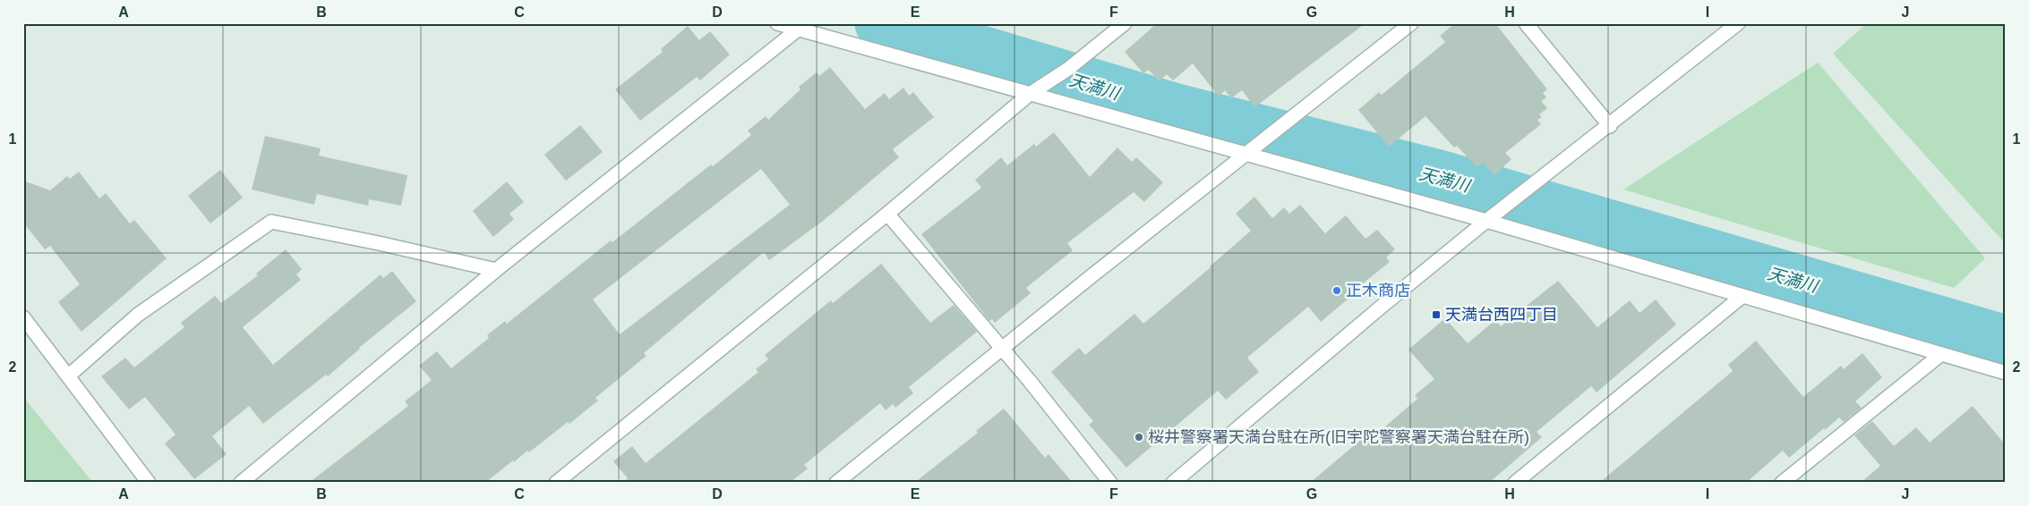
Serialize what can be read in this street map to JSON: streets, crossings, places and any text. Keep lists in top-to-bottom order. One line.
{"water":["天満川"],"places":{"other":["正木商店","桜井警察署天満台駐在所(旧宇陀警察署天満台駐在所)"],"transit":["天満台西四丁目"]},"grid":{"columns":["A","B","C","D","E","F","G","H","I","J"],"rows":["1","2"]}}
